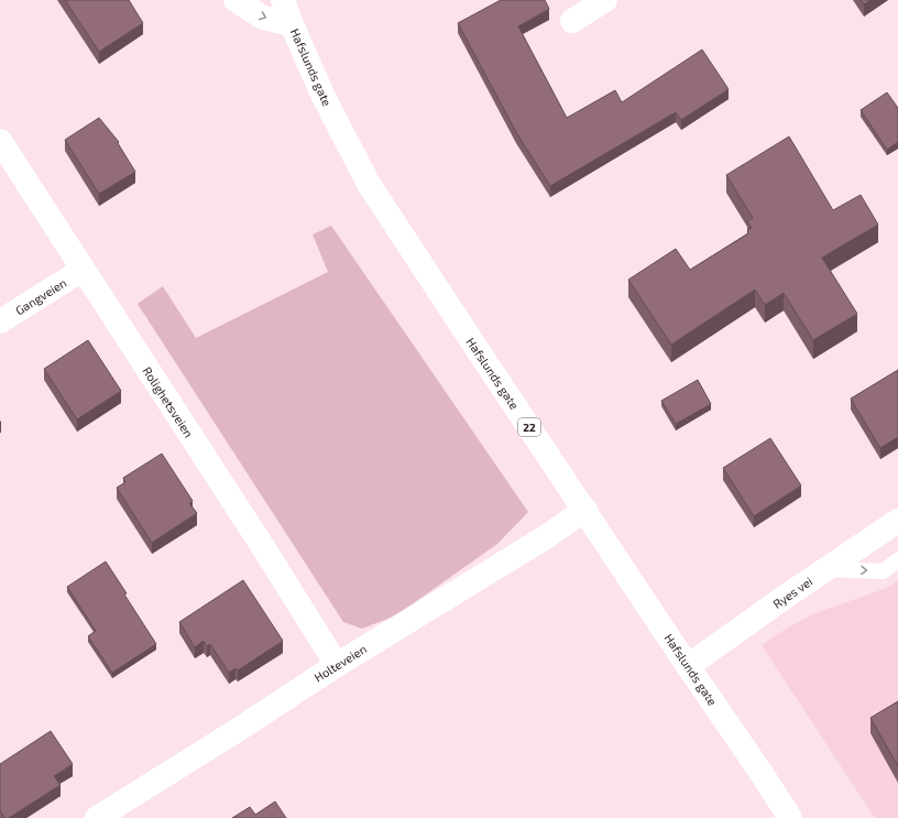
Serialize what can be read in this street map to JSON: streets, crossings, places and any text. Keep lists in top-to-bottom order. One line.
{"streets":{"main road":["Hafslunds gate","Gangveien","Rolighetsveien","22","Ryes vei","Holteveien"]},"crossings":[["Hafslunds gate","Ryes vei"],["Hafslunds gate","Holteveien"],["Gangveien","Rolighetsveien"],["Rolighetsveien","Holteveien"]]}
